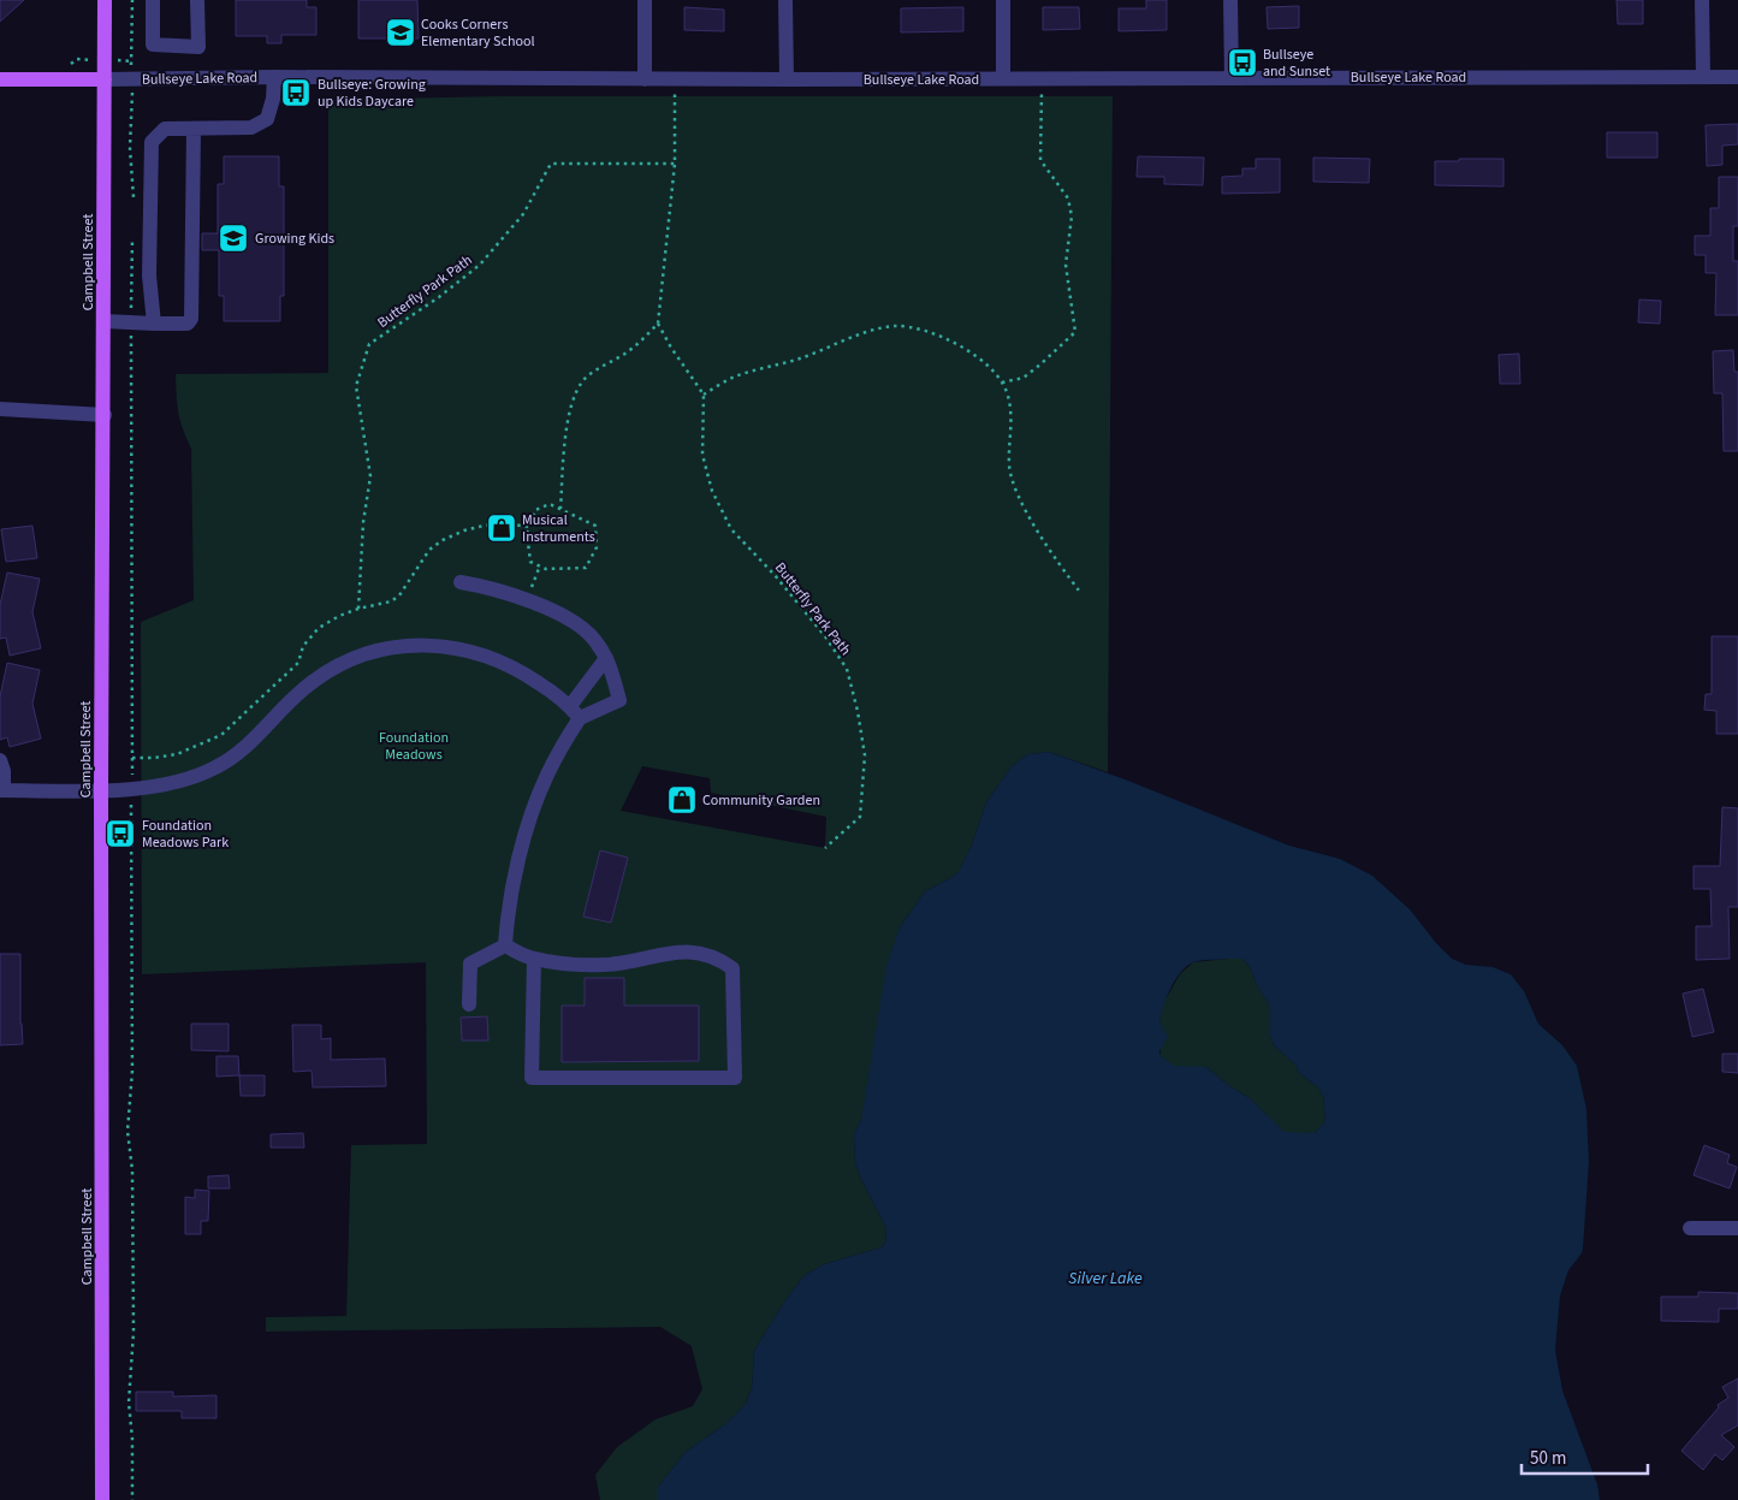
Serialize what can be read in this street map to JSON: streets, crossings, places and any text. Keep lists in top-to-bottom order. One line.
{"streets":{"main road":["Campbell Street"],"street":["Bullseye Lake Road"],"path":["Butterfly Park Path"]},"crossings":[["Bullseye Lake Road","Campbell Street"]],"water":["Silver Lake"],"parks":["Foundation Meadows"],"places":{"school or university":["Cooks Corners Elementary School","Growing Kids"],"bus stop":["Bullseye and Sunset","Bullseye: Growing up Kids Daycare","Foundation Meadows Park"],"shop":["Musical Instruments","Community Garden"]},"scale_bar":"50 m"}
